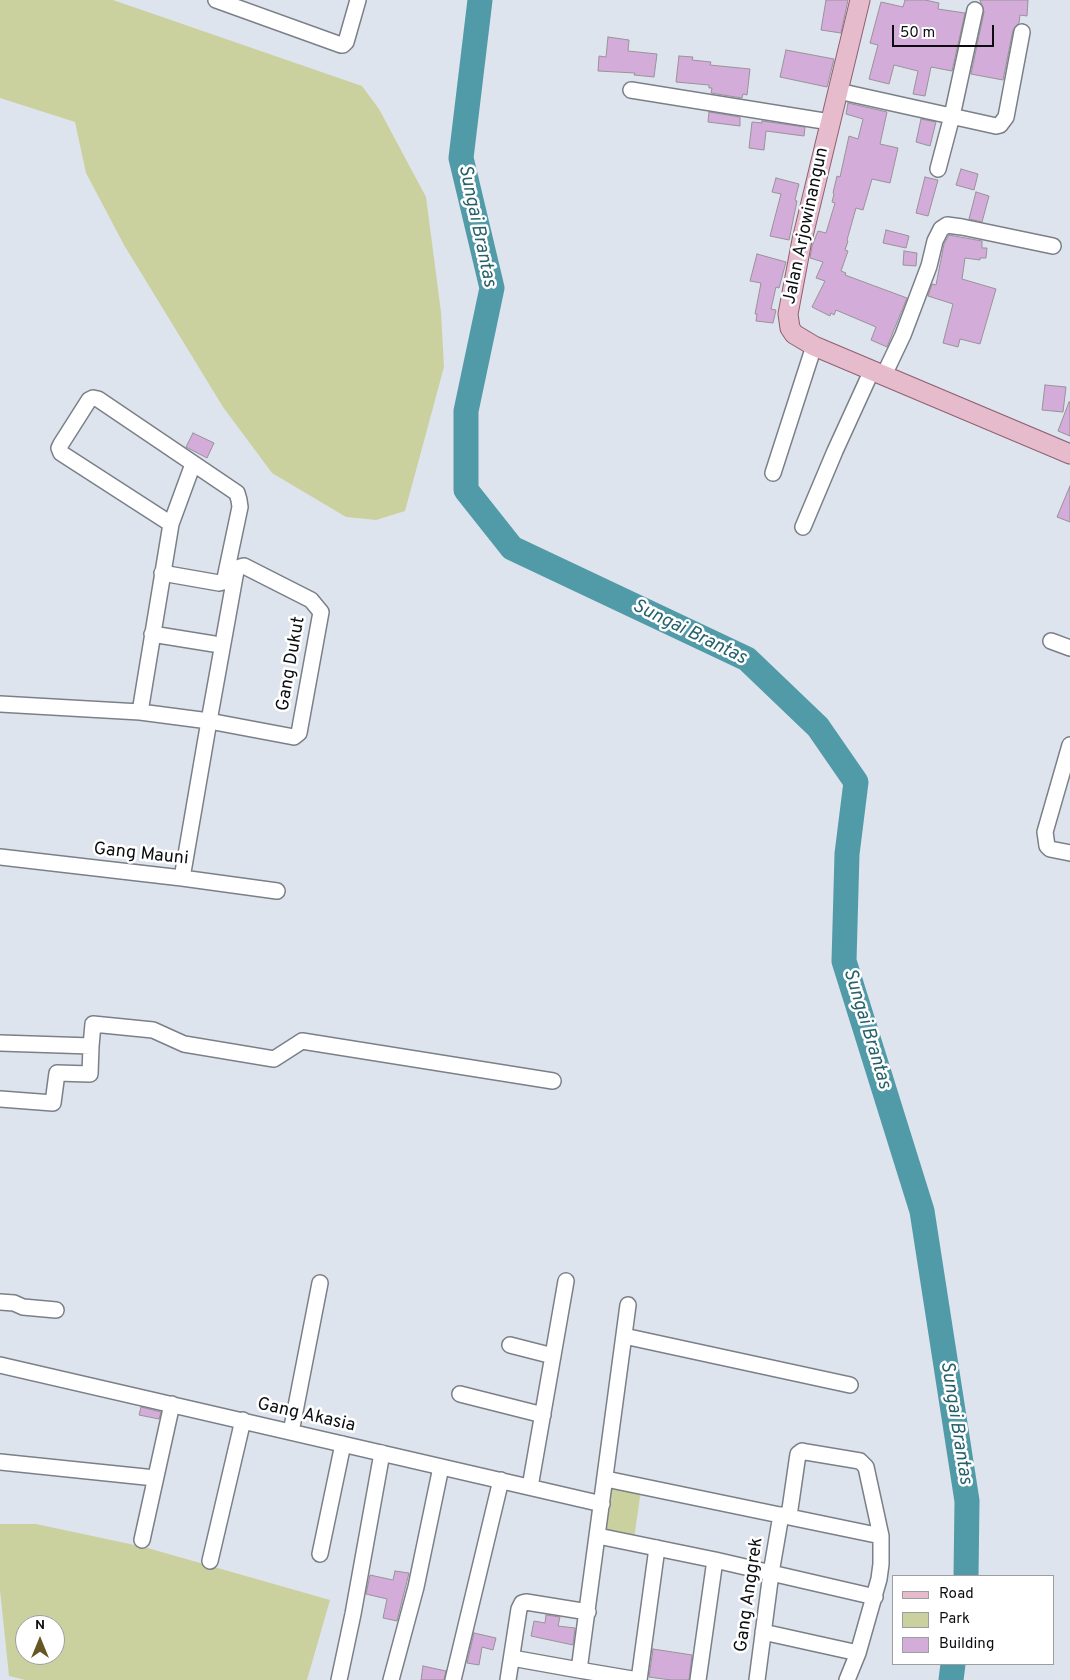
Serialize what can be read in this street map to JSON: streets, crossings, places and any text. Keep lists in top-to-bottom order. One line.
{"streets":{"main road":["Jalan Arjowinangun"],"street":["Gang Dukut","Gang Mauni","Gang Akasia","Gang Anggrek"]},"water":["Sungai Brantas"],"legend":["Road","Park","Building"],"scale_bar":"50 m","north":"top"}
